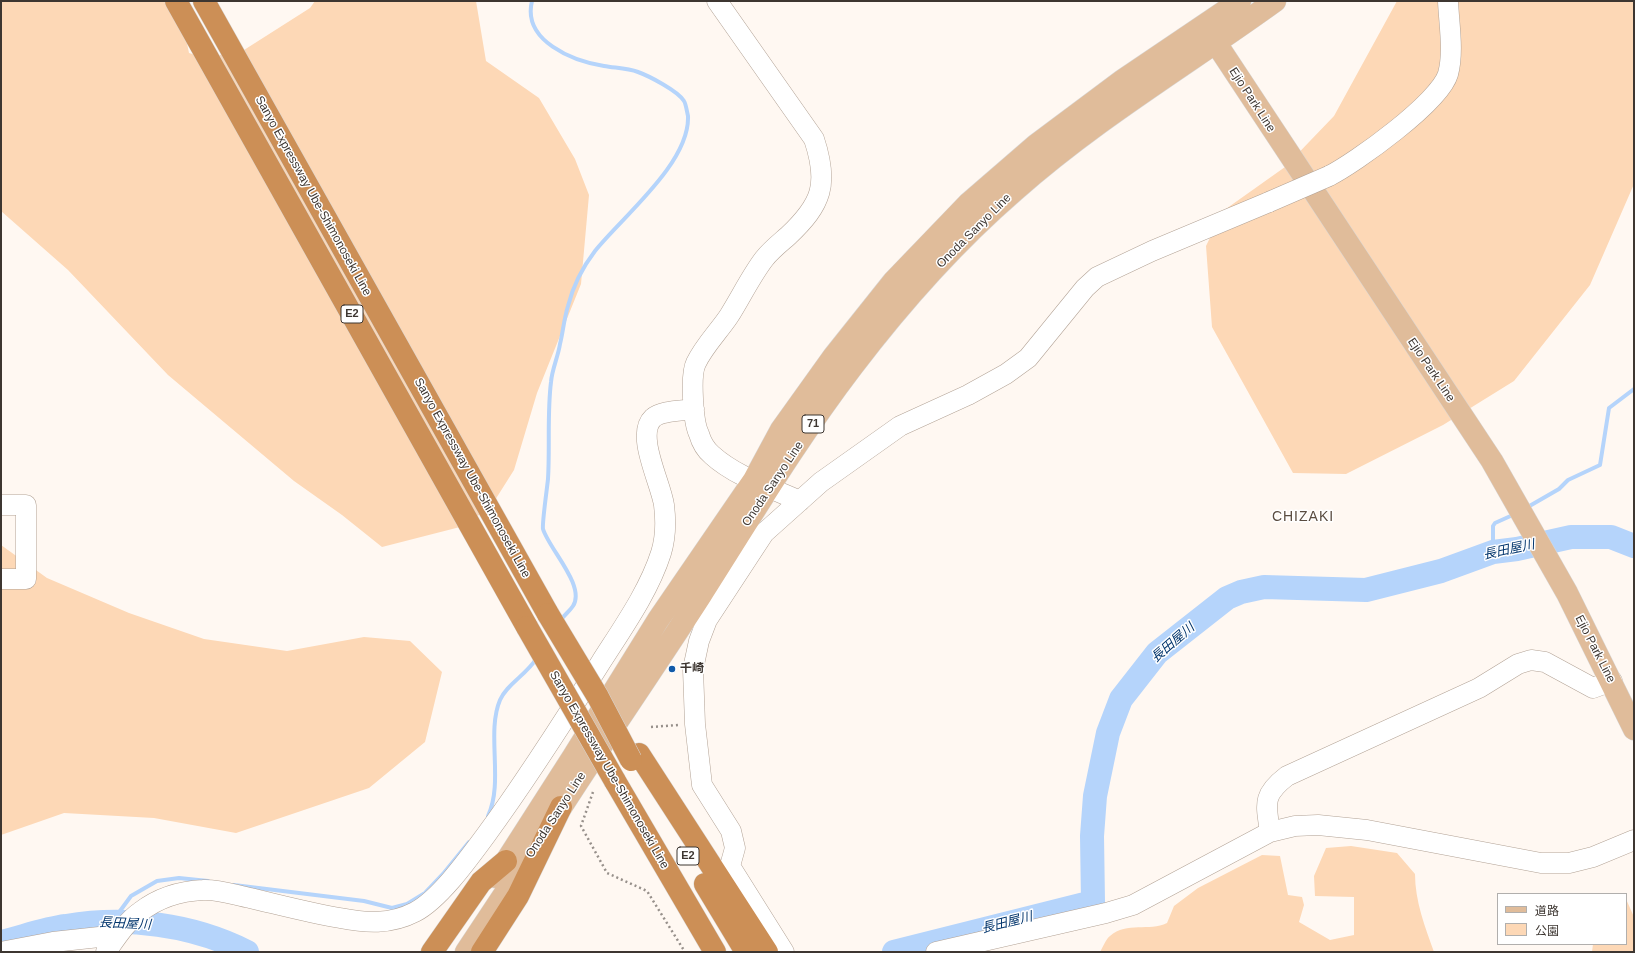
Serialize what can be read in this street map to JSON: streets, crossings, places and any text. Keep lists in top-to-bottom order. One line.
{"streets":{"highway":["Sanyo Expressway Ube-Shimonoseki Line","E2"],"main road":["Ejio Park Line","Onoda Sanyo Line","71"]},"crossings":[["Ejio Park Line","Onoda Sanyo Line"]],"districts":["CHIZAKI"],"water":["長田屋川"],"places":["千崎"],"legend":["道路","公園"]}
